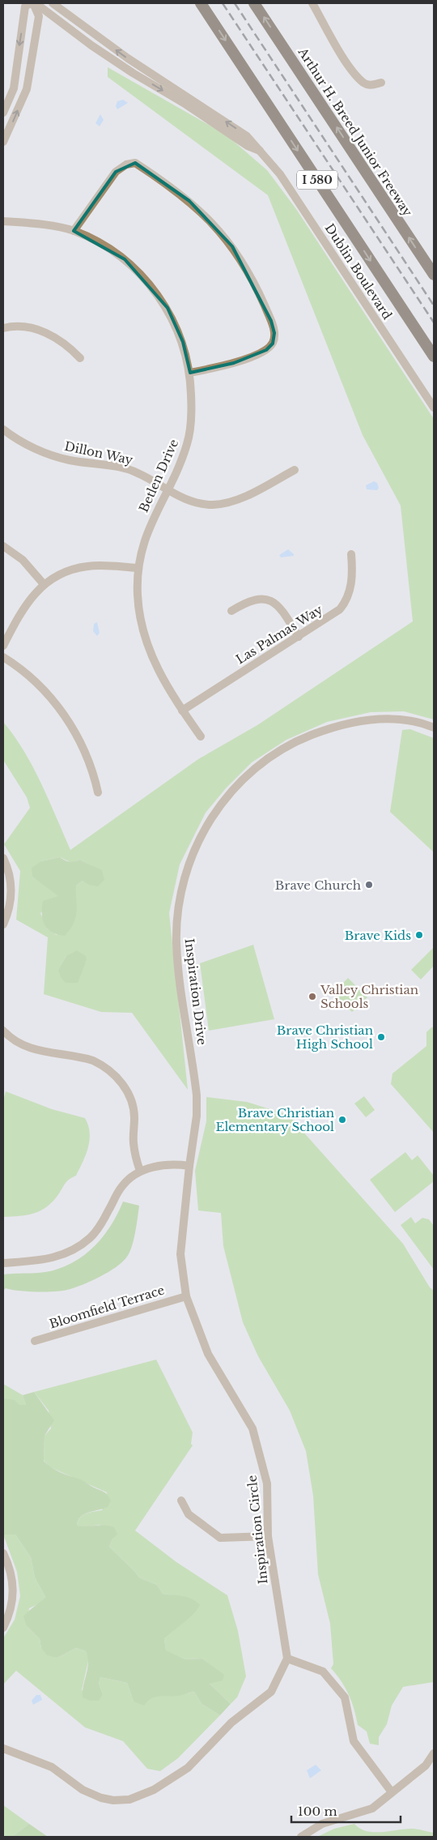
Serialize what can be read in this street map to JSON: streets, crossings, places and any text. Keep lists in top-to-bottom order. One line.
{"streets":{"highway":["Arthur H. Breed Junior Freeway","I 580"],"street":["Dublin Boulevard","Dillon Way","Betlen Drive","Las Palmas Way","Inspiration Drive","Bloomfield Terrace","Inspiration Circle"]},"crossings":[["Dillon Way","Betlen Drive"],["Betlen Drive","Las Palmas Way"],["Inspiration Drive","Inspiration Circle"],["Bloomfield Terrace","Inspiration Circle"]],"places":["Brave Church","Brave Kids","Valley Christian Schools","Brave Christian High School","Brave Christian Elementary School"],"scale_bar":"100 m"}
